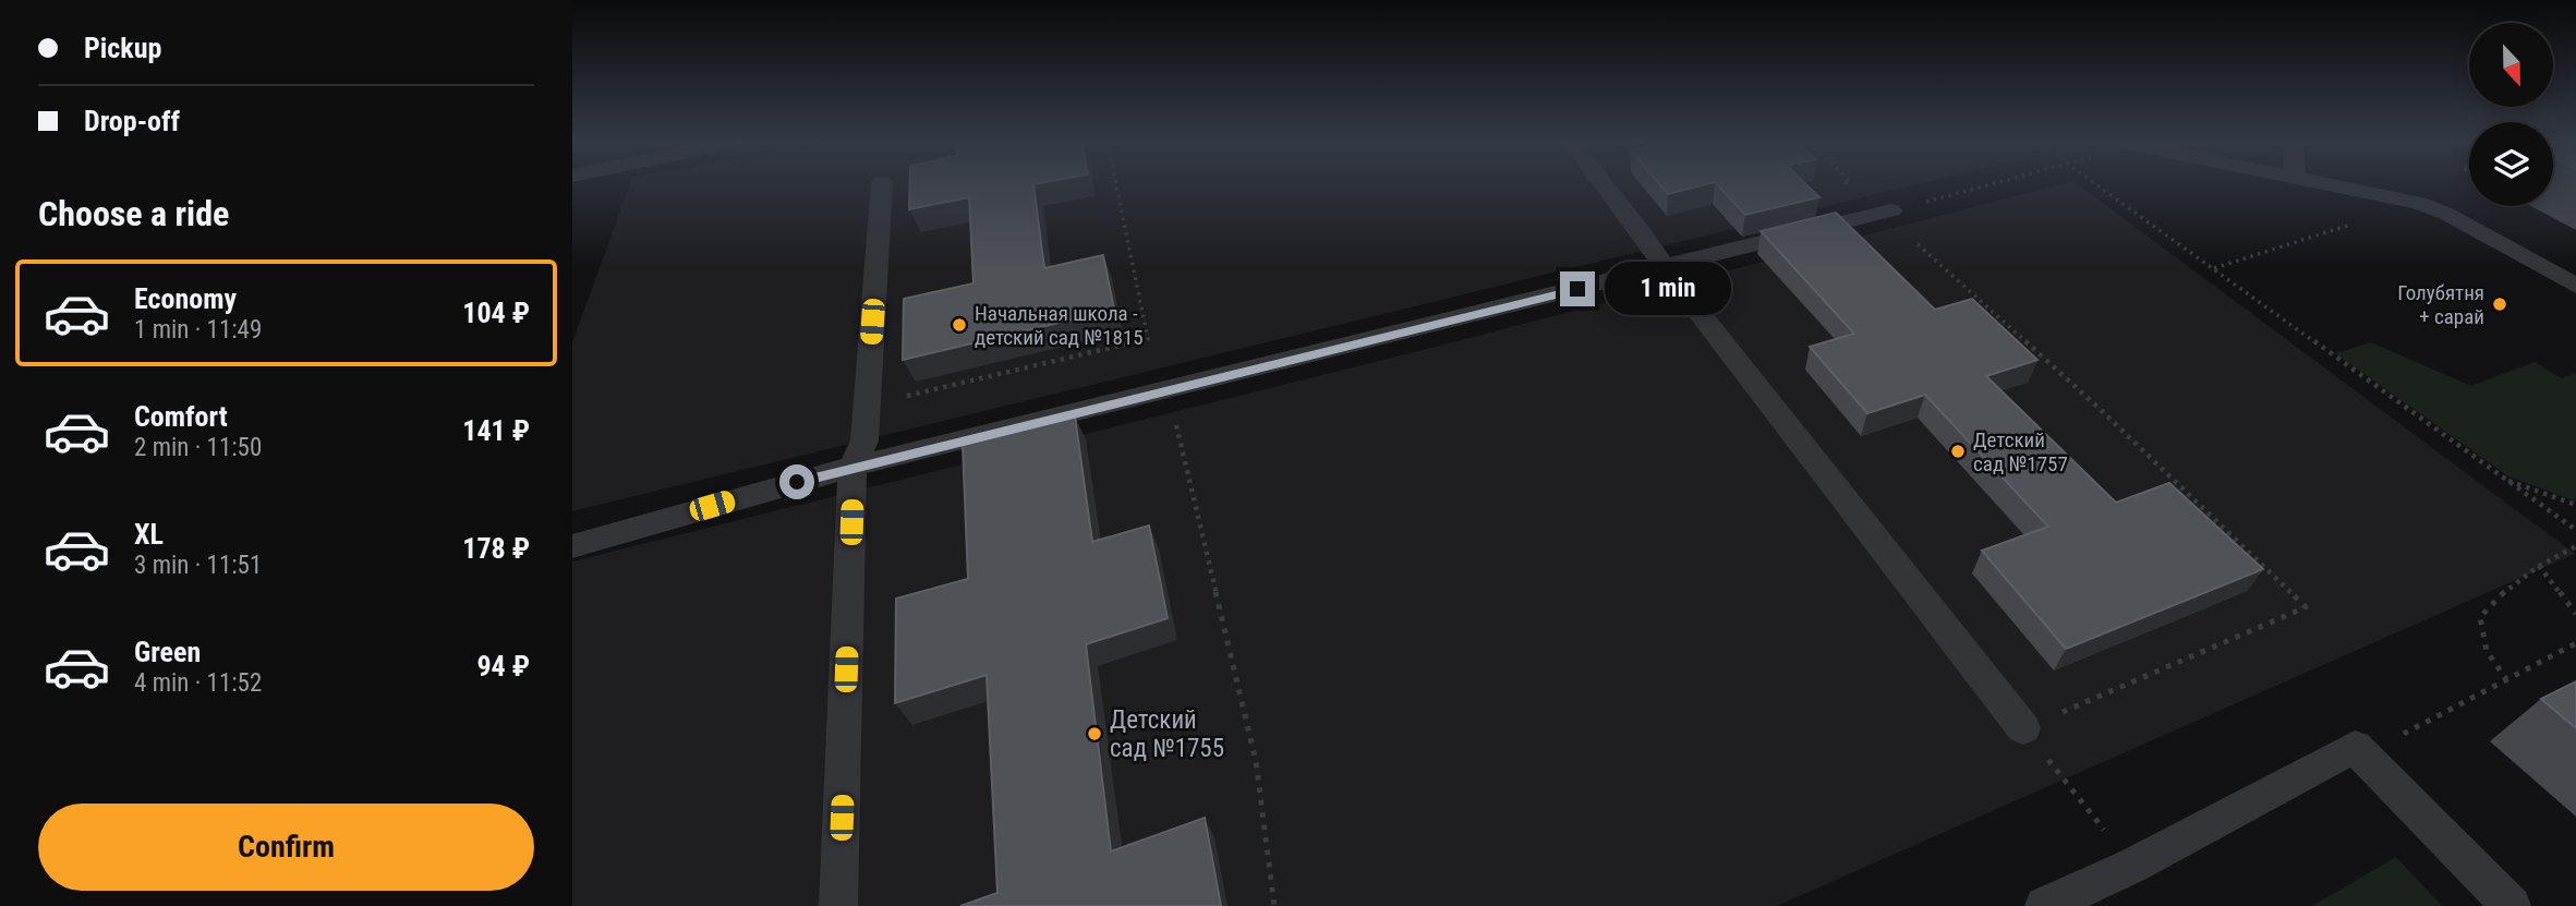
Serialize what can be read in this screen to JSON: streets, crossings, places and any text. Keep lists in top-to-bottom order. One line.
{"places":["Голубятня + сарай","Начальная школа - детский сад №1815","Детский сад №1757","Детский сад №1755"],"north":"bottom","page":{"banner":["Pickup","Drop-off"],"heading":"Choose a ride","list":[{"name":"Economy","note":"1 min · 11:49","value":"104 ₽"},{"name":"Comfort","note":"2 min · 11:50","value":"141 ₽"},{"name":"XL","note":"3 min · 11:51","value":"178 ₽"},{"name":"Green","note":"4 min · 11:52","value":"94 ₽"}],"bubble":"1 min","buttons":"Confirm"}}
